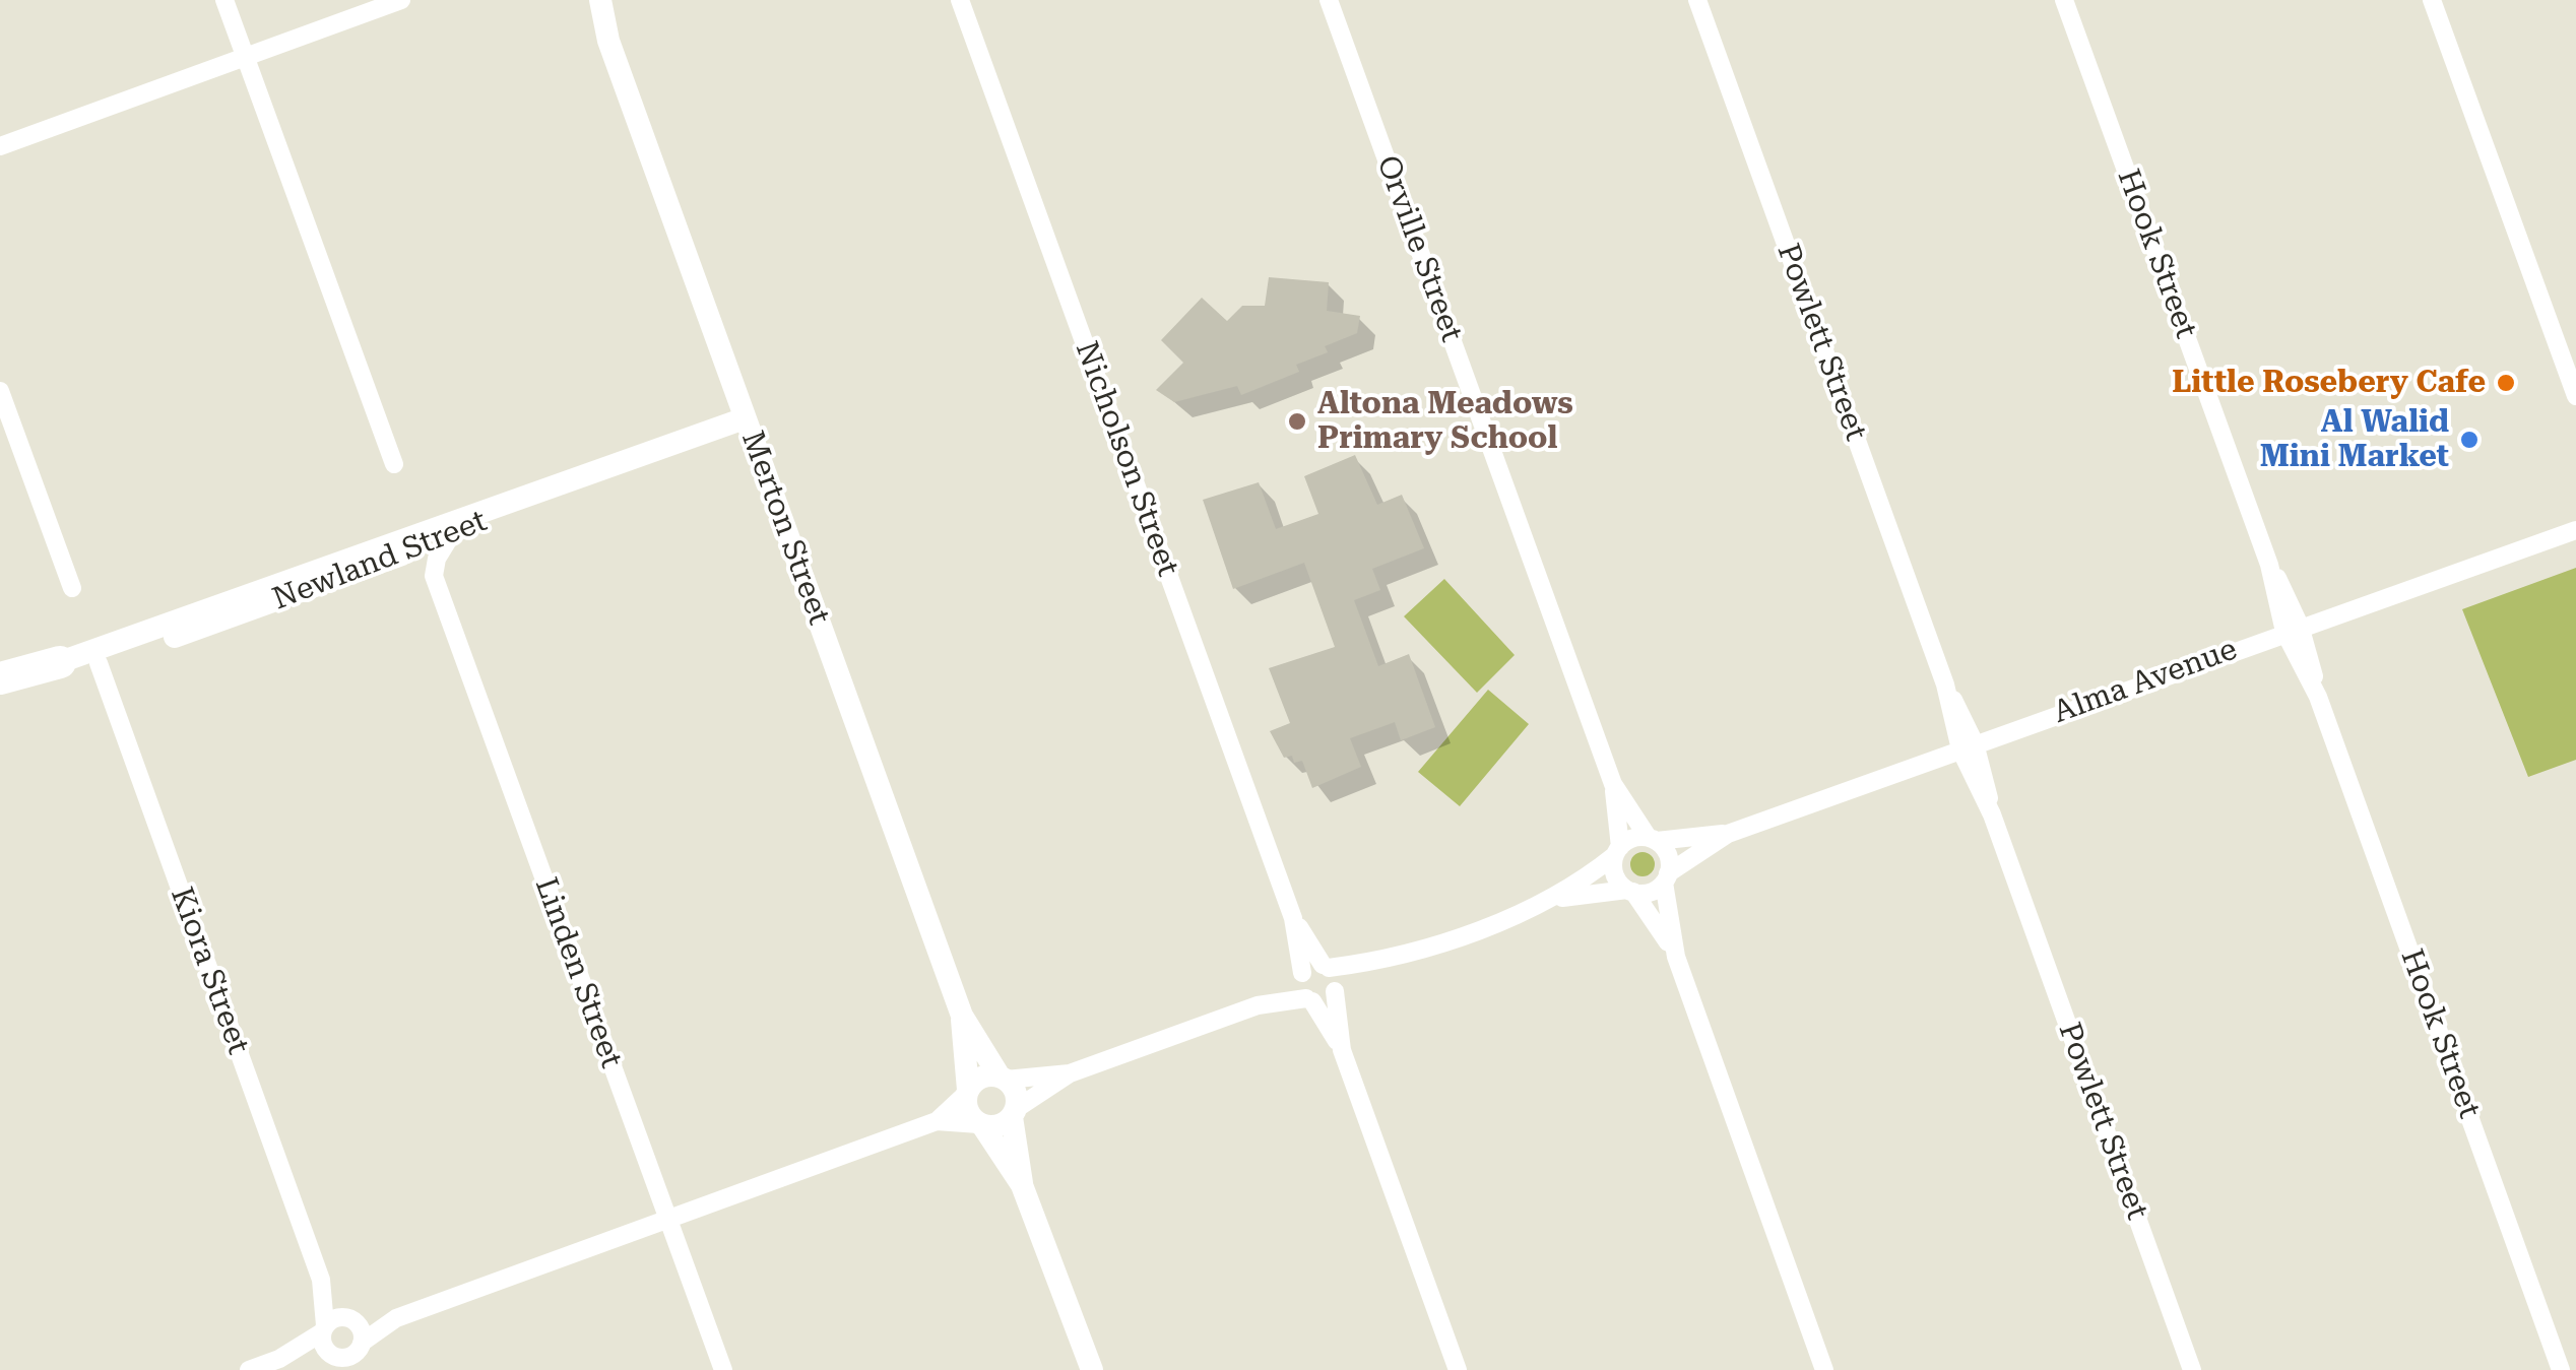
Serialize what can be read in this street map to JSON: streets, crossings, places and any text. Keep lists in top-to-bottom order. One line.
{"streets":{"street":["Orville Street","Hook Street","Powlett Street","Nicholson Street","Merton Street","Newland Street","Alma Avenue","Kiora Street","Linden Street"]},"crossings":[["Orville Street","Alma Avenue"],["Hook Street","Alma Avenue"],["Powlett Street","Alma Avenue"],["Merton Street","Newland Street"],["Newland Street","Kiora Street"]],"places":["Little Rosebery Cafe","Altona Meadows Primary School","Al Walid Mini Market"]}
